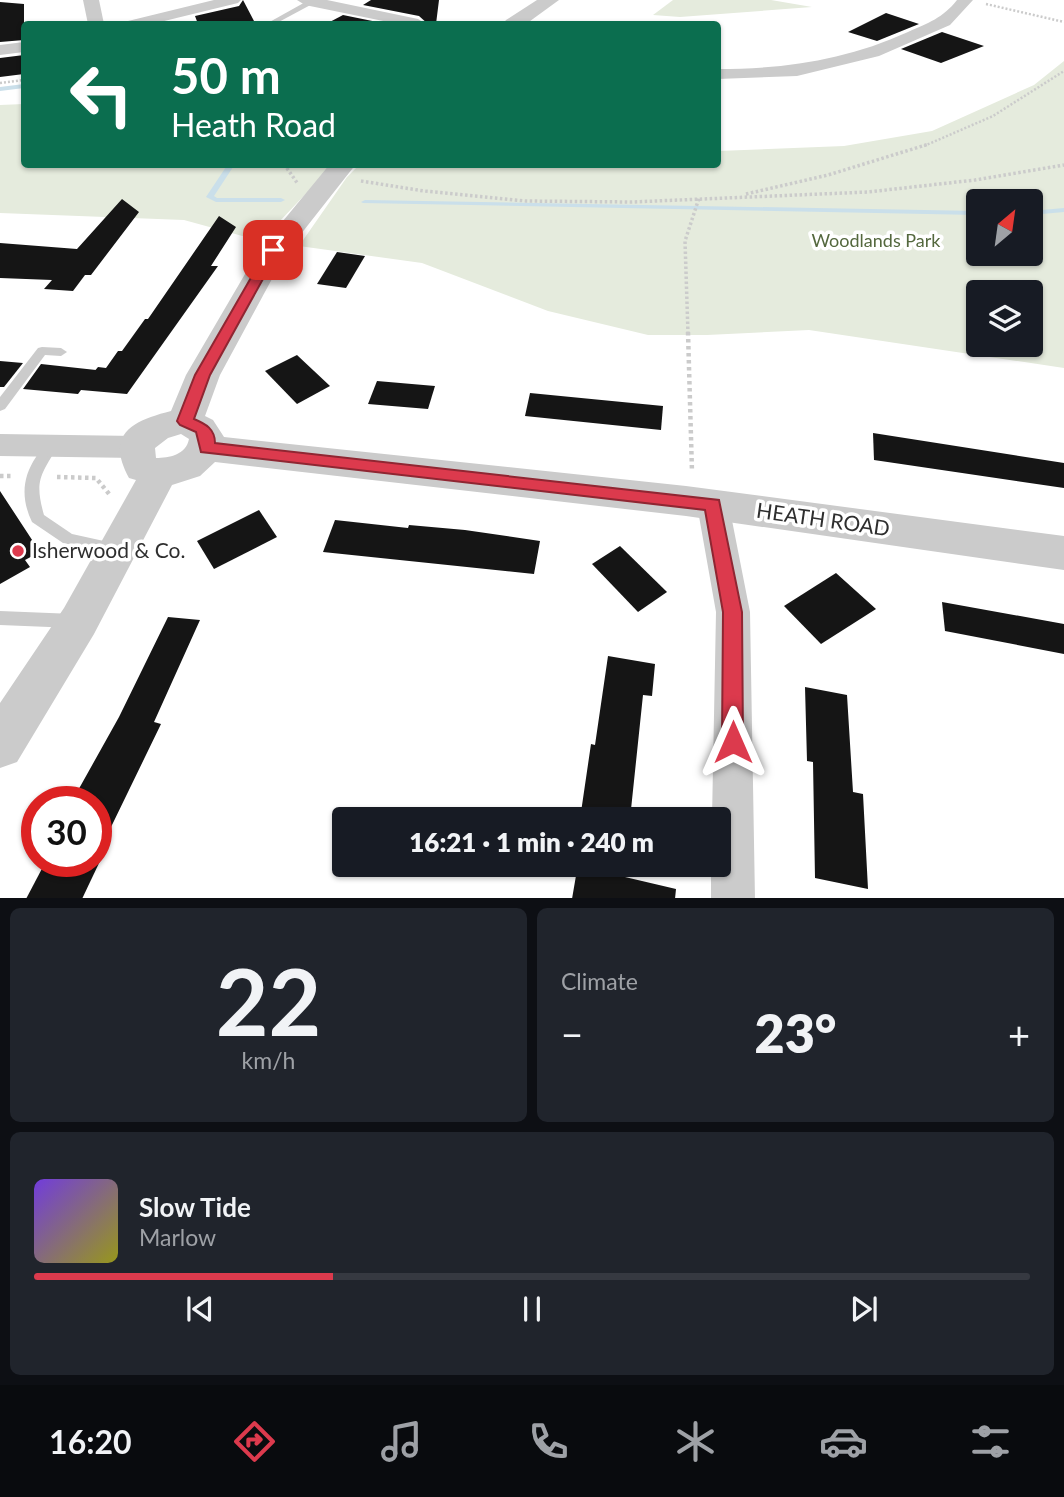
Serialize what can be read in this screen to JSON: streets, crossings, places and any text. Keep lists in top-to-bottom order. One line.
{"streets":{"street":["HEATH ROAD"]},"parks":["Woodlands Park"],"places":["Isherwood & Co."],"north":"top right","page":{"turn":["50 m","Heath Road"],"limit":"30","trip":"16:21 · 1 min · 240 m","tile":[["22","km/h"],"Climate"],"heat":["−","23°","+"],"song":["Slow Tide","Marlow"],"tabs":"16:20"}}
